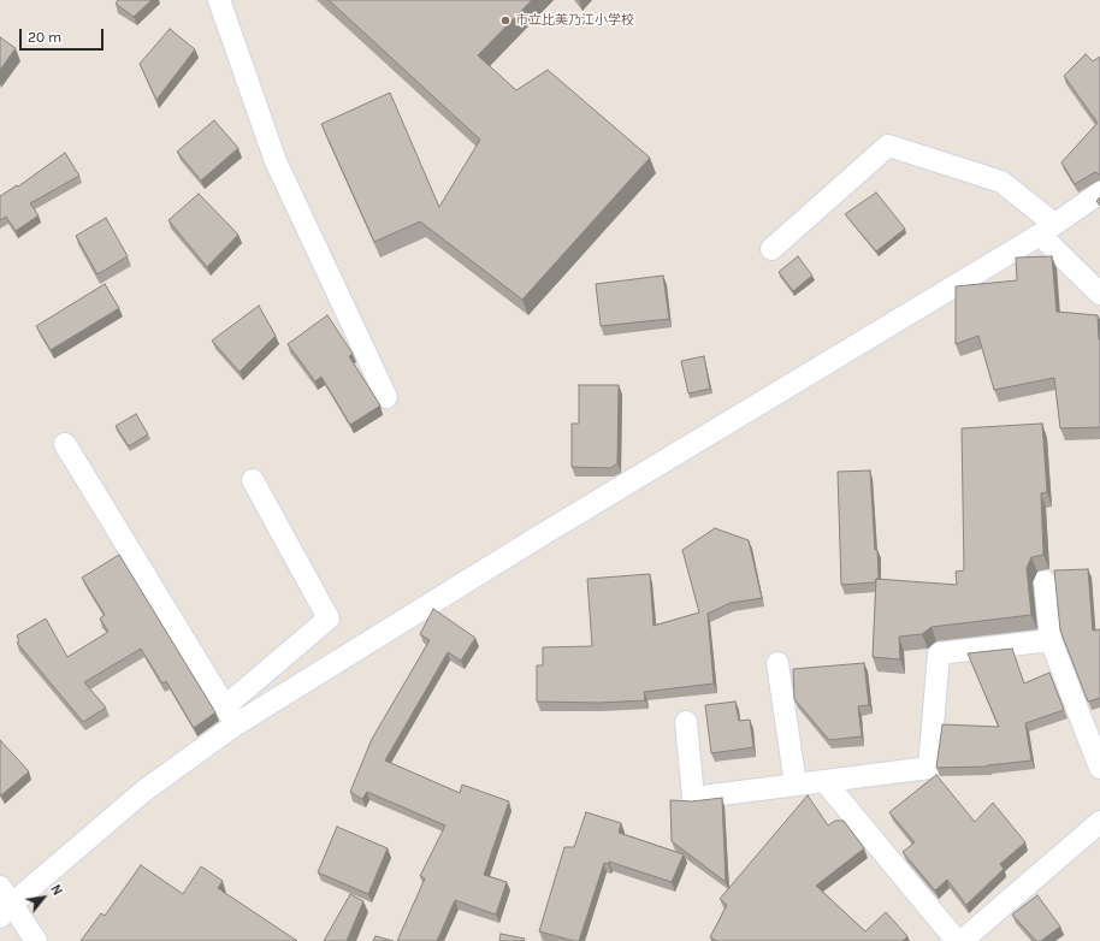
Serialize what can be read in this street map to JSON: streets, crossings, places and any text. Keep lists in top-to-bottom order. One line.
{"places":["市立比美乃江小学校"],"scale_bar":"20 m","north":"top right"}
